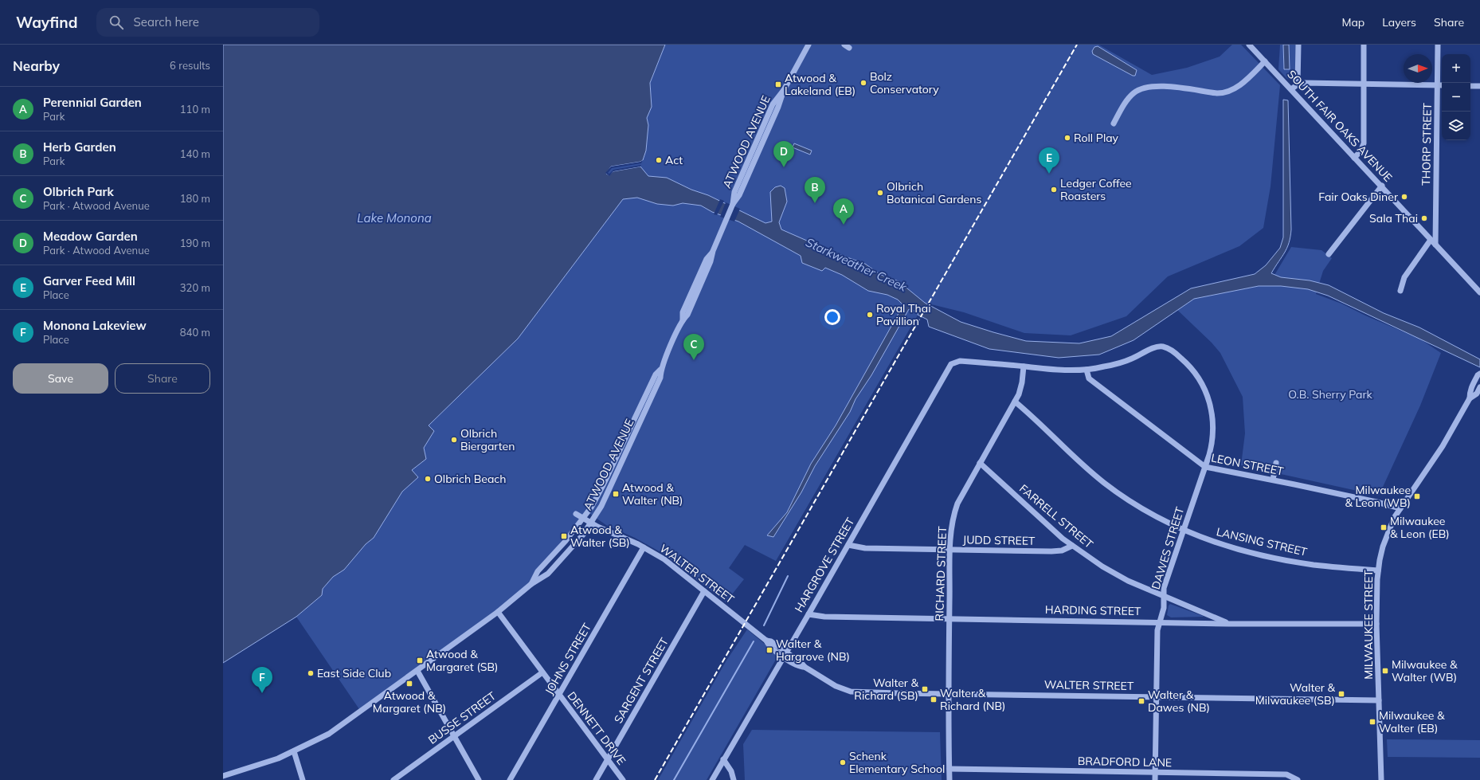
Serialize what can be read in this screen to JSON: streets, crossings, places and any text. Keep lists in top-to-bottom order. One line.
{"streets":{"street":["SOUTH FAIR OAKS AVENUE","ATWOOD AVENUE","THORP STREET","LEON STREET","FARRELL STREET","JUDD STREET","LANSING STREET","DAWES STREET","HARGROVE STREET","WALTER STREET","RICHARD STREET","HARDING STREET","MILWAUKEE STREET","JOHNS STREET","SARGENT STREET","BUSSE STREET","DENNETT DRIVE","BRADFORD LANE"]},"crossings":[["SOUTH FAIR OAKS AVENUE","THORP STREET"],["ATWOOD AVENUE","WALTER STREET"],["ATWOOD AVENUE","DENNETT DRIVE"],["LEON STREET","DAWES STREET"],["LEON STREET","MILWAUKEE STREET"],["FARRELL STREET","JUDD STREET"],["FARRELL STREET","DAWES STREET"],["FARRELL STREET","RICHARD STREET"],["FARRELL STREET","HARDING STREET"],["JUDD STREET","HARGROVE STREET"],["JUDD STREET","RICHARD STREET"],["LANSING STREET","DAWES STREET"],["LANSING STREET","RICHARD STREET"],["LANSING STREET","MILWAUKEE STREET"],["DAWES STREET","WALTER STREET"],["DAWES STREET","HARDING STREET"],["DAWES STREET","BRADFORD LANE"],["HARGROVE STREET","WALTER STREET"],["HARGROVE STREET","RICHARD STREET"],["HARGROVE STREET","HARDING STREET"],["WALTER STREET","RICHARD STREET"],["WALTER STREET","MILWAUKEE STREET"],["WALTER STREET","JOHNS STREET"],["WALTER STREET","SARGENT STREET"],["RICHARD STREET","HARDING STREET"],["RICHARD STREET","BRADFORD LANE"],["HARDING STREET","MILWAUKEE STREET"],["JOHNS STREET","DENNETT DRIVE"],["SARGENT STREET","DENNETT DRIVE"],["BUSSE STREET","DENNETT DRIVE"]],"water":["Lake Monona","Starkweather Creek"],"parks":["O.B. Sherry Park"],"places":{"other":["Bolz Conservatory","Roll Play","Act","Ledger Coffee Roasters","Olbrich Botanical Gardens","Fair Oaks Diner","Sala Thai","Royal Thai Pavillion","Olbrich Biergarten","Olbrich Beach","East Side Club","Schenk Elementary School"],"transit":["Atwood & Lakeland (EB)","Atwood & Walter (NB)","Milwaukee & Leon (WB)","Milwaukee & Leon (EB)","Atwood & Walter (SB)","Walter & Hargrove (NB)","Atwood & Margaret (SB)","Milwaukee & Walter (WB)","Atwood & Margaret (NB)","Walter & Richard (SB)","Walter & Milwaukee (SB)","Walter & Richard (NB)","Walter & Dawes (NB)","Milwaukee & Walter (EB)"]},"north":"right","page":{"header":"Wayfind","search":"Search here","nav":["Map","Layers","Share"],"heading":["Nearby","6 results"],"map_buttons":["+","−"],"list":[{"mark":"A","name":"Perennial Garden","note":"Park","value":"110 m"},{"mark":"B","name":"Herb Garden","note":"Park","value":"140 m"},{"mark":"C","name":"Olbrich Park","note":"Park · Atwood Avenue","value":"180 m"},{"mark":"D","name":"Meadow Garden","note":"Park · Atwood Avenue","value":"190 m"},{"mark":"E","name":"Garver Feed Mill","note":"Place","value":"320 m"},{"mark":"F","name":"Monona Lakeview","note":"Place","value":"840 m"}],"pins":["D","E","B","A","C","F"],"buttons":["Save","Share"]}}
